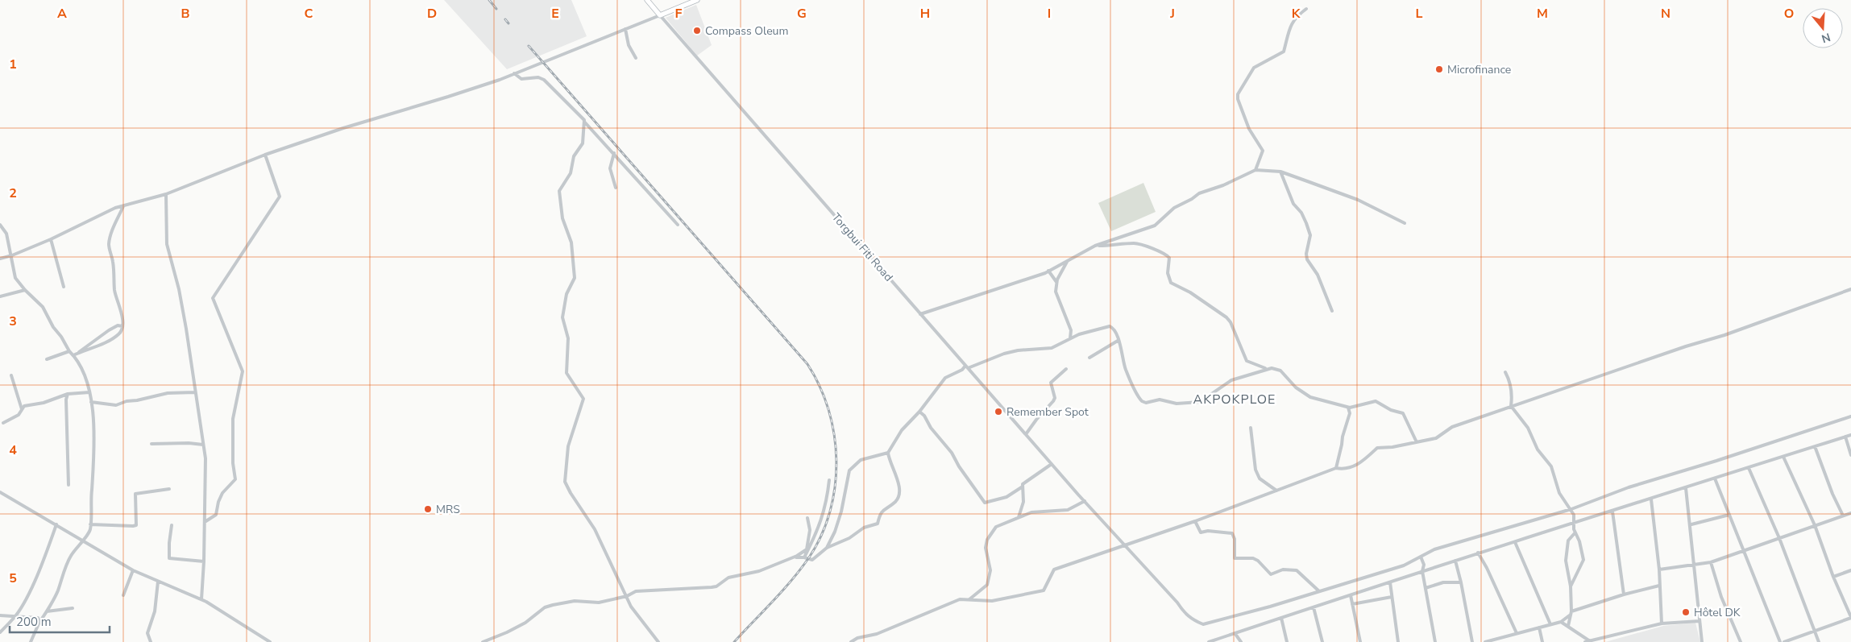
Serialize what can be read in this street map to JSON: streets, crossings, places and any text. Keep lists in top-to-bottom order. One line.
{"streets":{"street":["Torgbui Fiti Road"]},"districts":["AKPOKPLOE"],"places":["Compass Oleum","Microfinance","Remember Spot","MRS","Hôtel DK"],"scale_bar":"200 m","north":"bottom","grid":{"columns":["A","B","C","D","E","F","G","H","I","J","K","L","M","N","O"],"rows":["1","2","3","4","5"]}}
